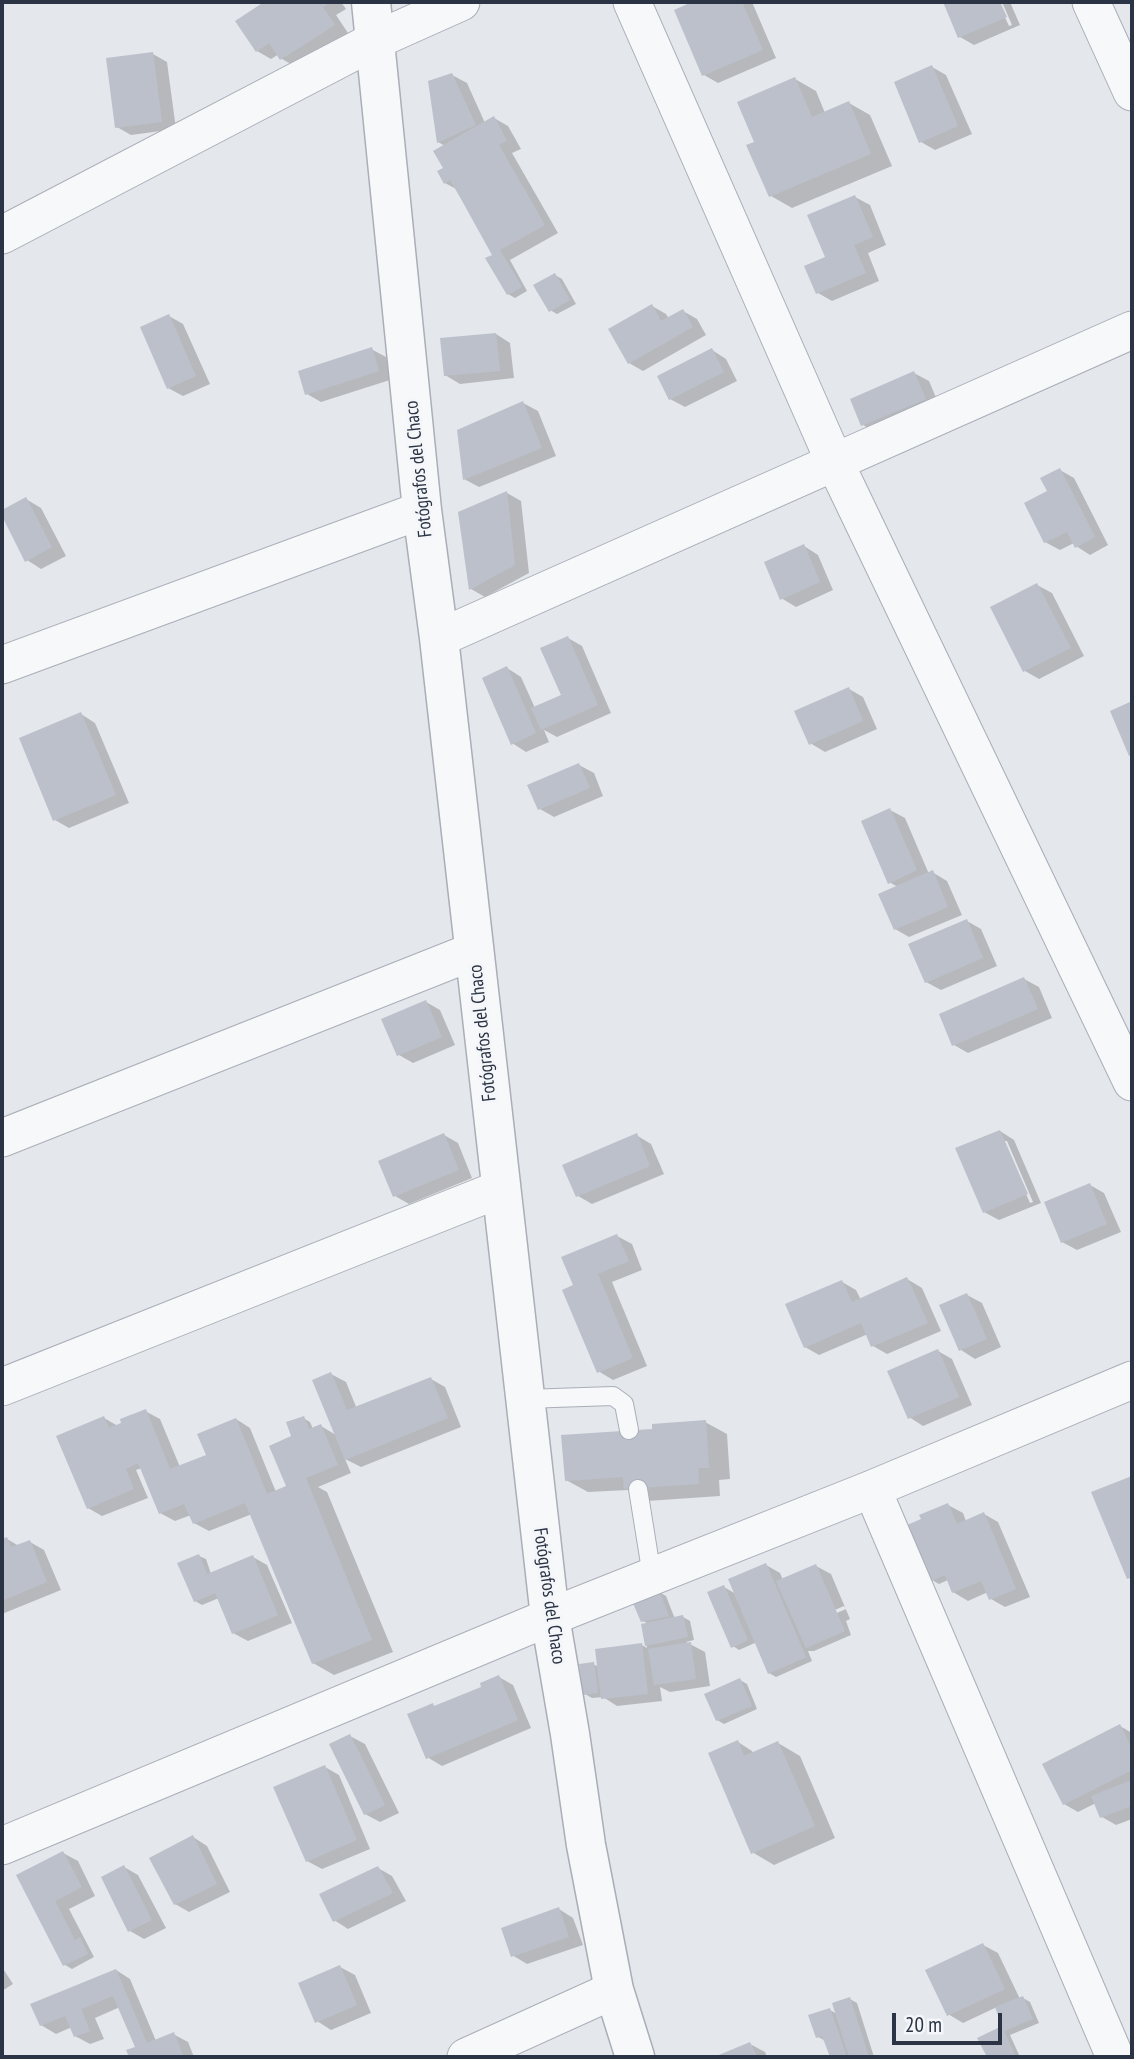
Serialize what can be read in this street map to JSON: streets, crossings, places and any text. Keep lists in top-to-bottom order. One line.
{"streets":{"street":["Fotógrafos del Chaco"]},"scale_bar":"20 m"}
